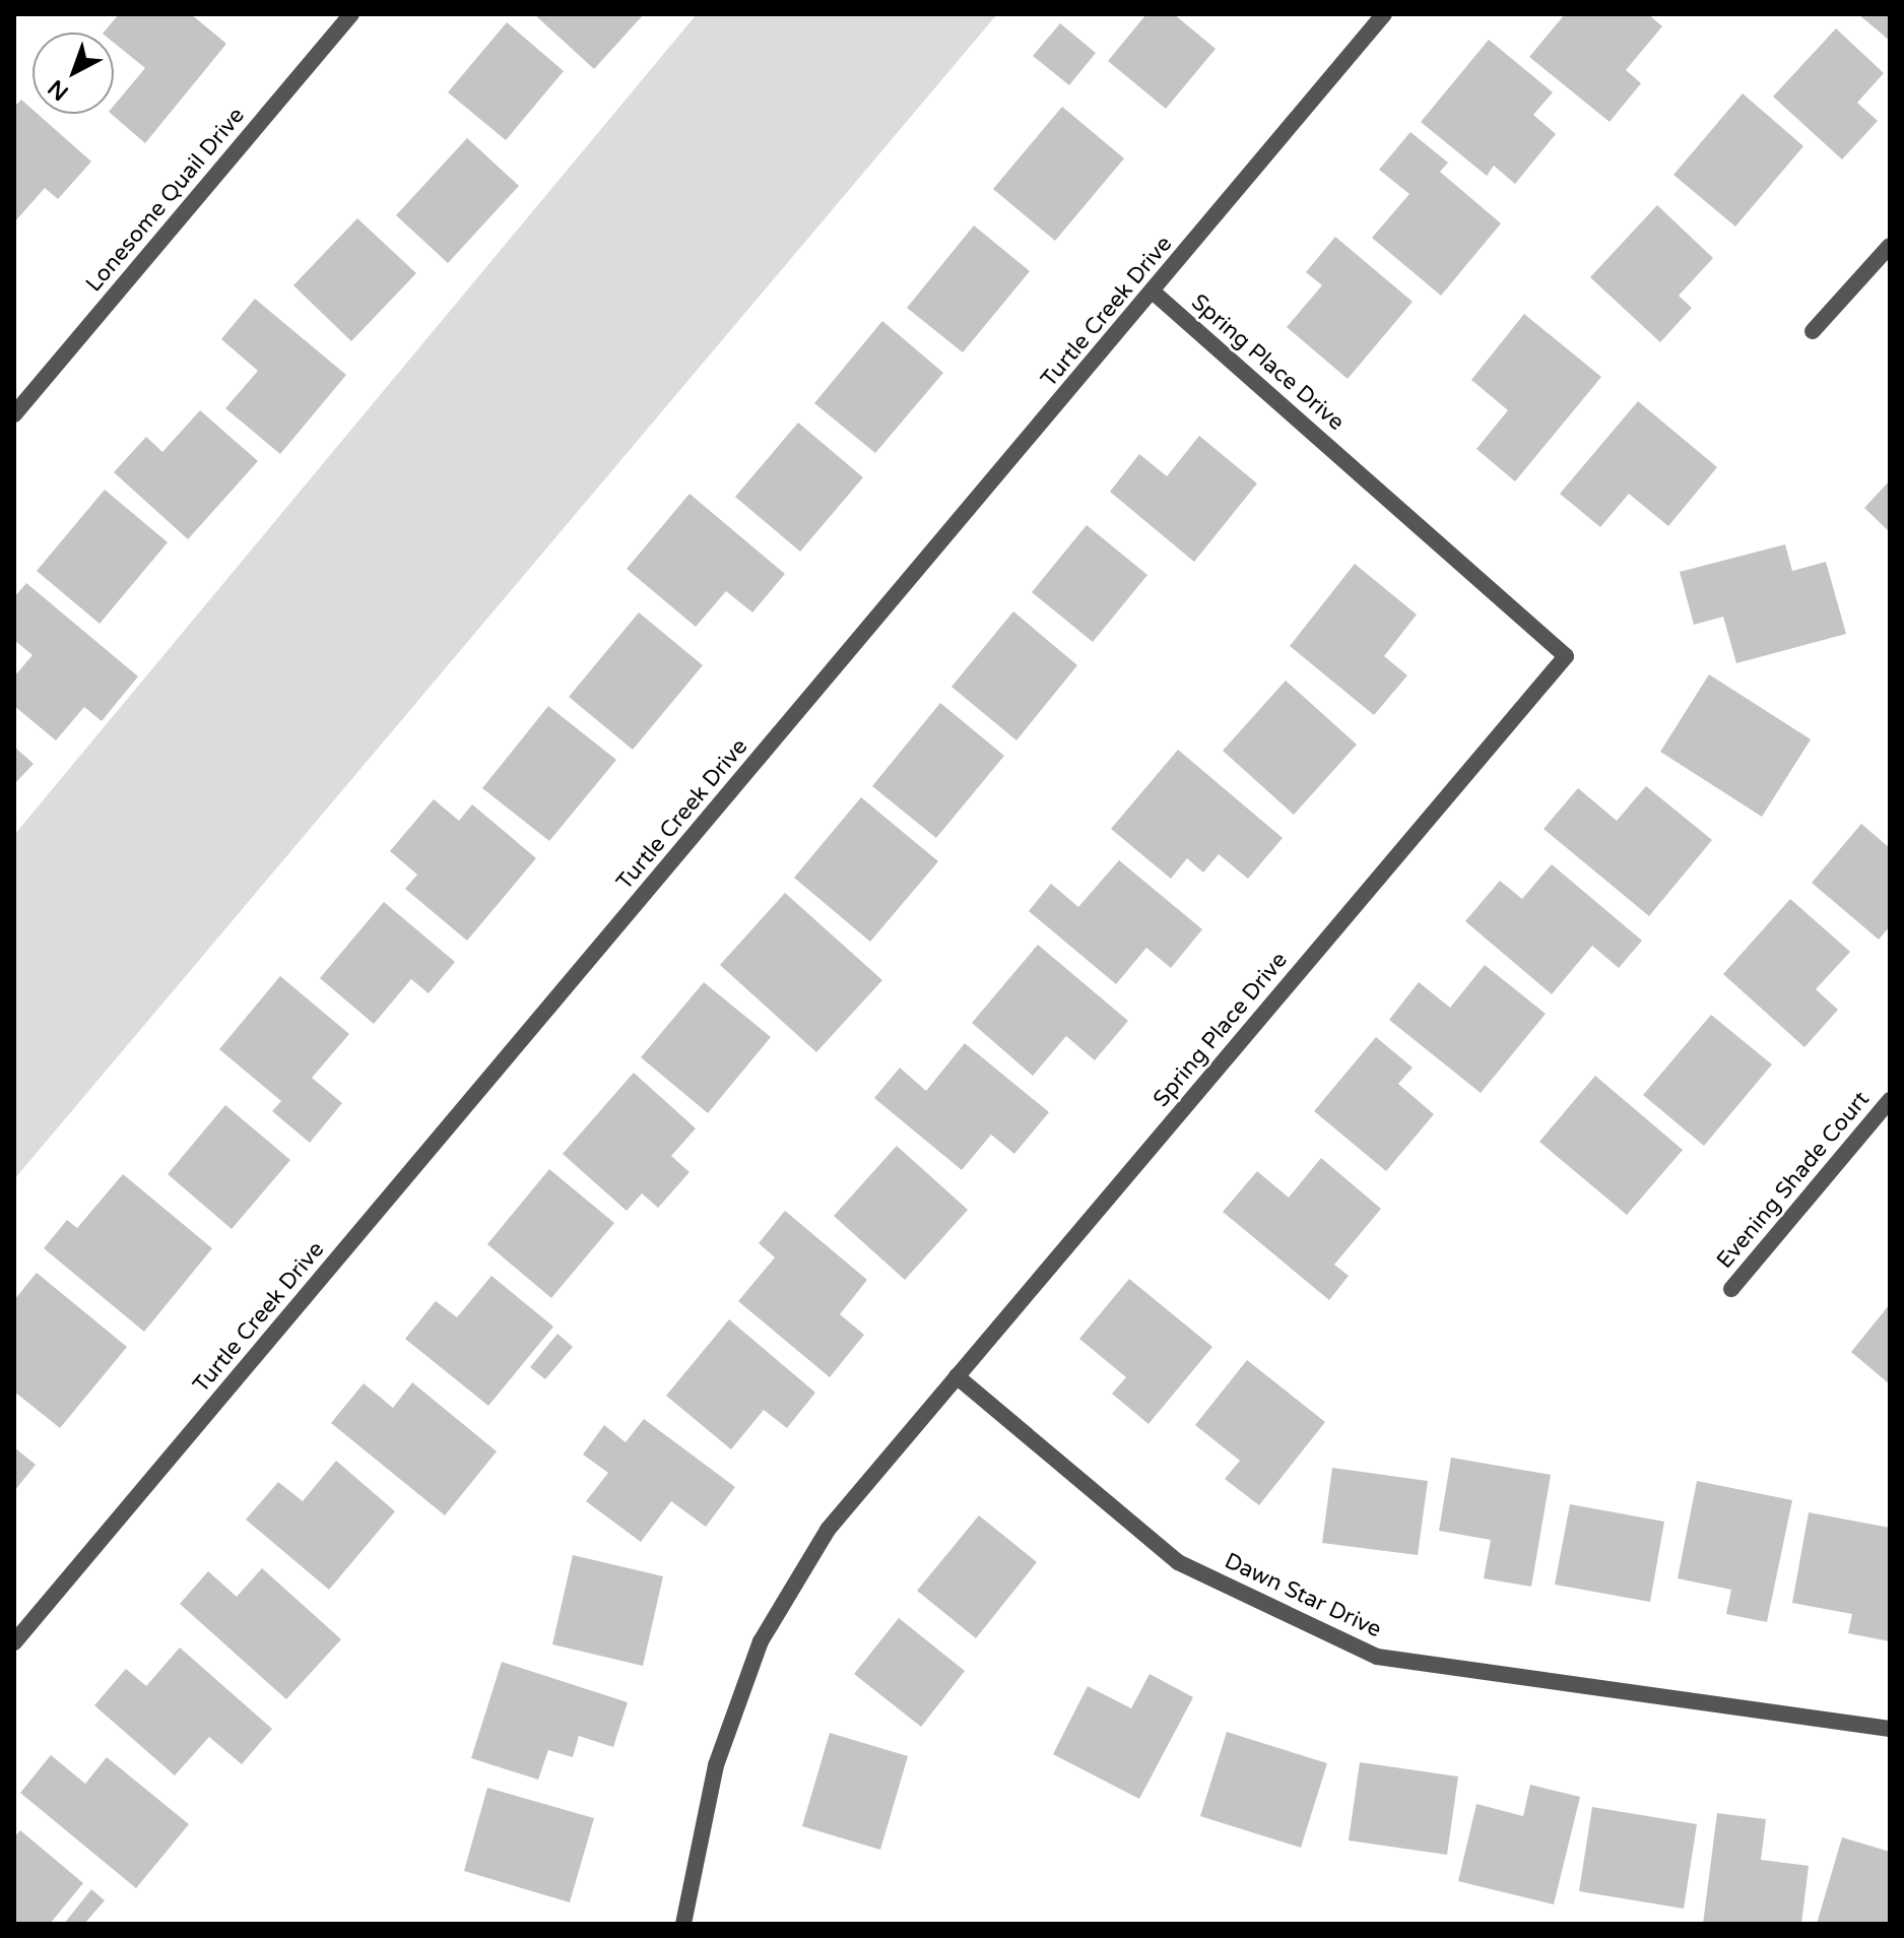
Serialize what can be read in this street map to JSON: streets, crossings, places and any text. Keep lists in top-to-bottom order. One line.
{"streets":{"street":["Lonesome Quail Drive","Turtle Creek Drive","Spring Place Drive","Evening Shade Court","Dawn Star Drive"]},"crossings":[["Turtle Creek Drive","Spring Place Drive"],["Spring Place Drive","Dawn Star Drive"]],"north":"bottom left"}
